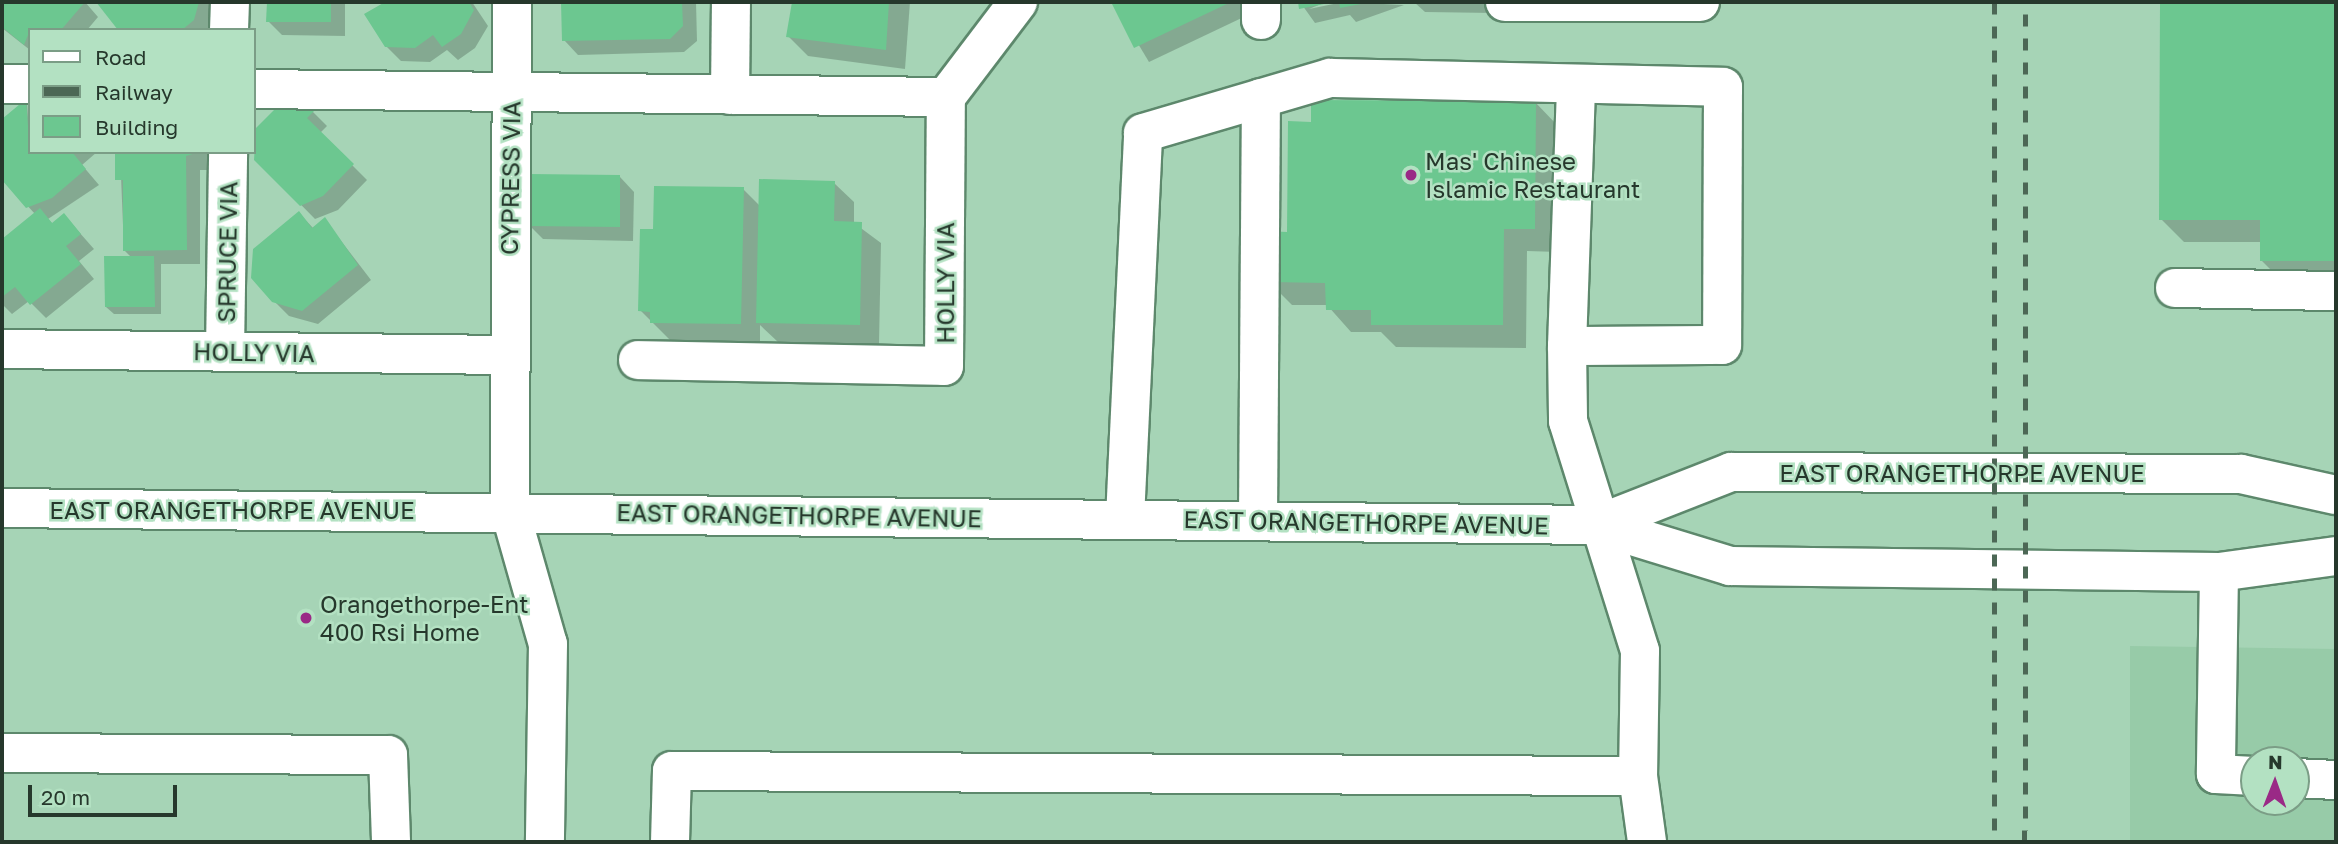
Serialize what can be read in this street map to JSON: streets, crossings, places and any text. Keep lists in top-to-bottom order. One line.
{"streets":{"main road":["CYPRESS VIA","SPRUCE VIA","HOLLY VIA","EAST ORANGETHORPE AVENUE"]},"crossings":[["CYPRESS VIA","HOLLY VIA"],["CYPRESS VIA","EAST ORANGETHORPE AVENUE"],["SPRUCE VIA","HOLLY VIA"]],"places":["Mas' Chinese Islamic Restaurant","Orangethorpe-Ent 400 Rsi Home"],"legend":["Road","Railway","Building"],"scale_bar":"20 m","north":"top"}
